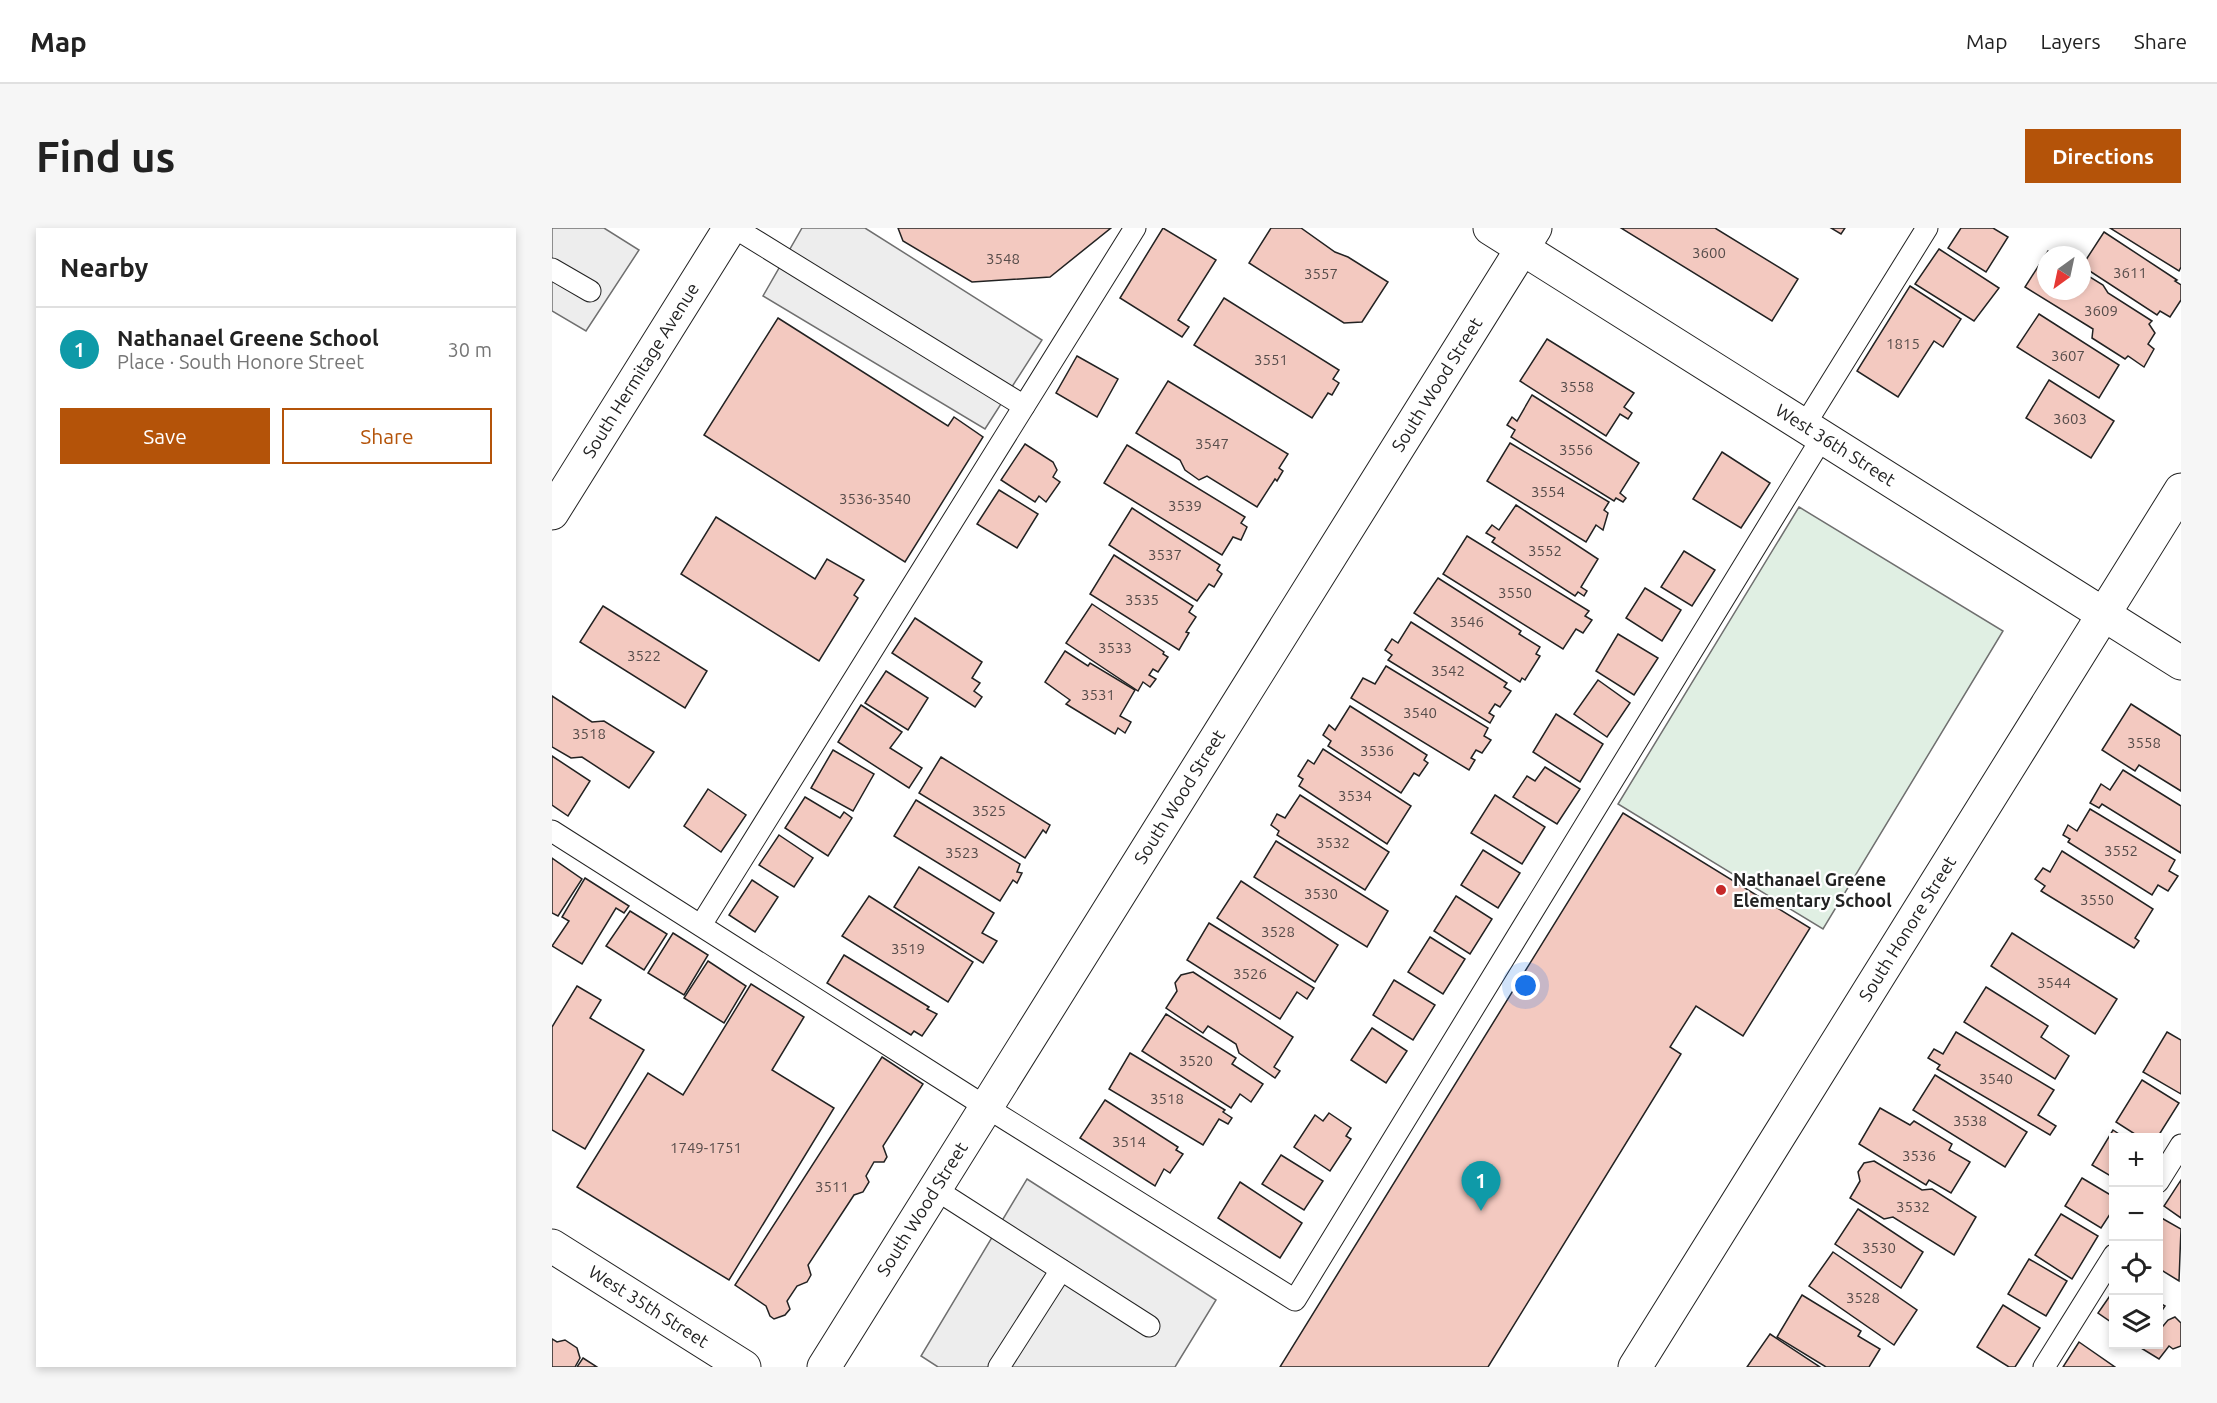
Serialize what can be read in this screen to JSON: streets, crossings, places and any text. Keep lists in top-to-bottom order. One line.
{"streets":{"street":["South Hermitage Avenue","South Wood Street","West 36th Street","South Honore Street","West 35th Street"]},"crossings":[["South Wood Street","West 36th Street"],["West 36th Street","South Honore Street"]],"places":["Nathanael Greene Elementary School"],"house_numbers":["3600","3548","3611","3557","3609","1815","3607","3551","3558","3603","3547","3556","3554","3536-3540","3539","3552","3537","3550","3535","3546","3533","3522","3542","3531","3540","3518","3558","3536","3534","3525","3532","3552","3523","3530","3550","3528","3519","3526","3544","3520","3540","3518","3538","3514","1749-1751","3536","3511","3532","3530","3528"],"north":"bottom left","page":{"header":"Map","nav":["Map","Layers","Share"],"buttons":["Directions",["Save","Share"]],"title":"Find us","heading":"Nearby","list":[{"mark":"1","name":"Nathanael Greene School","note":"Place · South Honore Street","value":"30 m"}],"map_buttons":["+","−"],"pins":"1"}}
